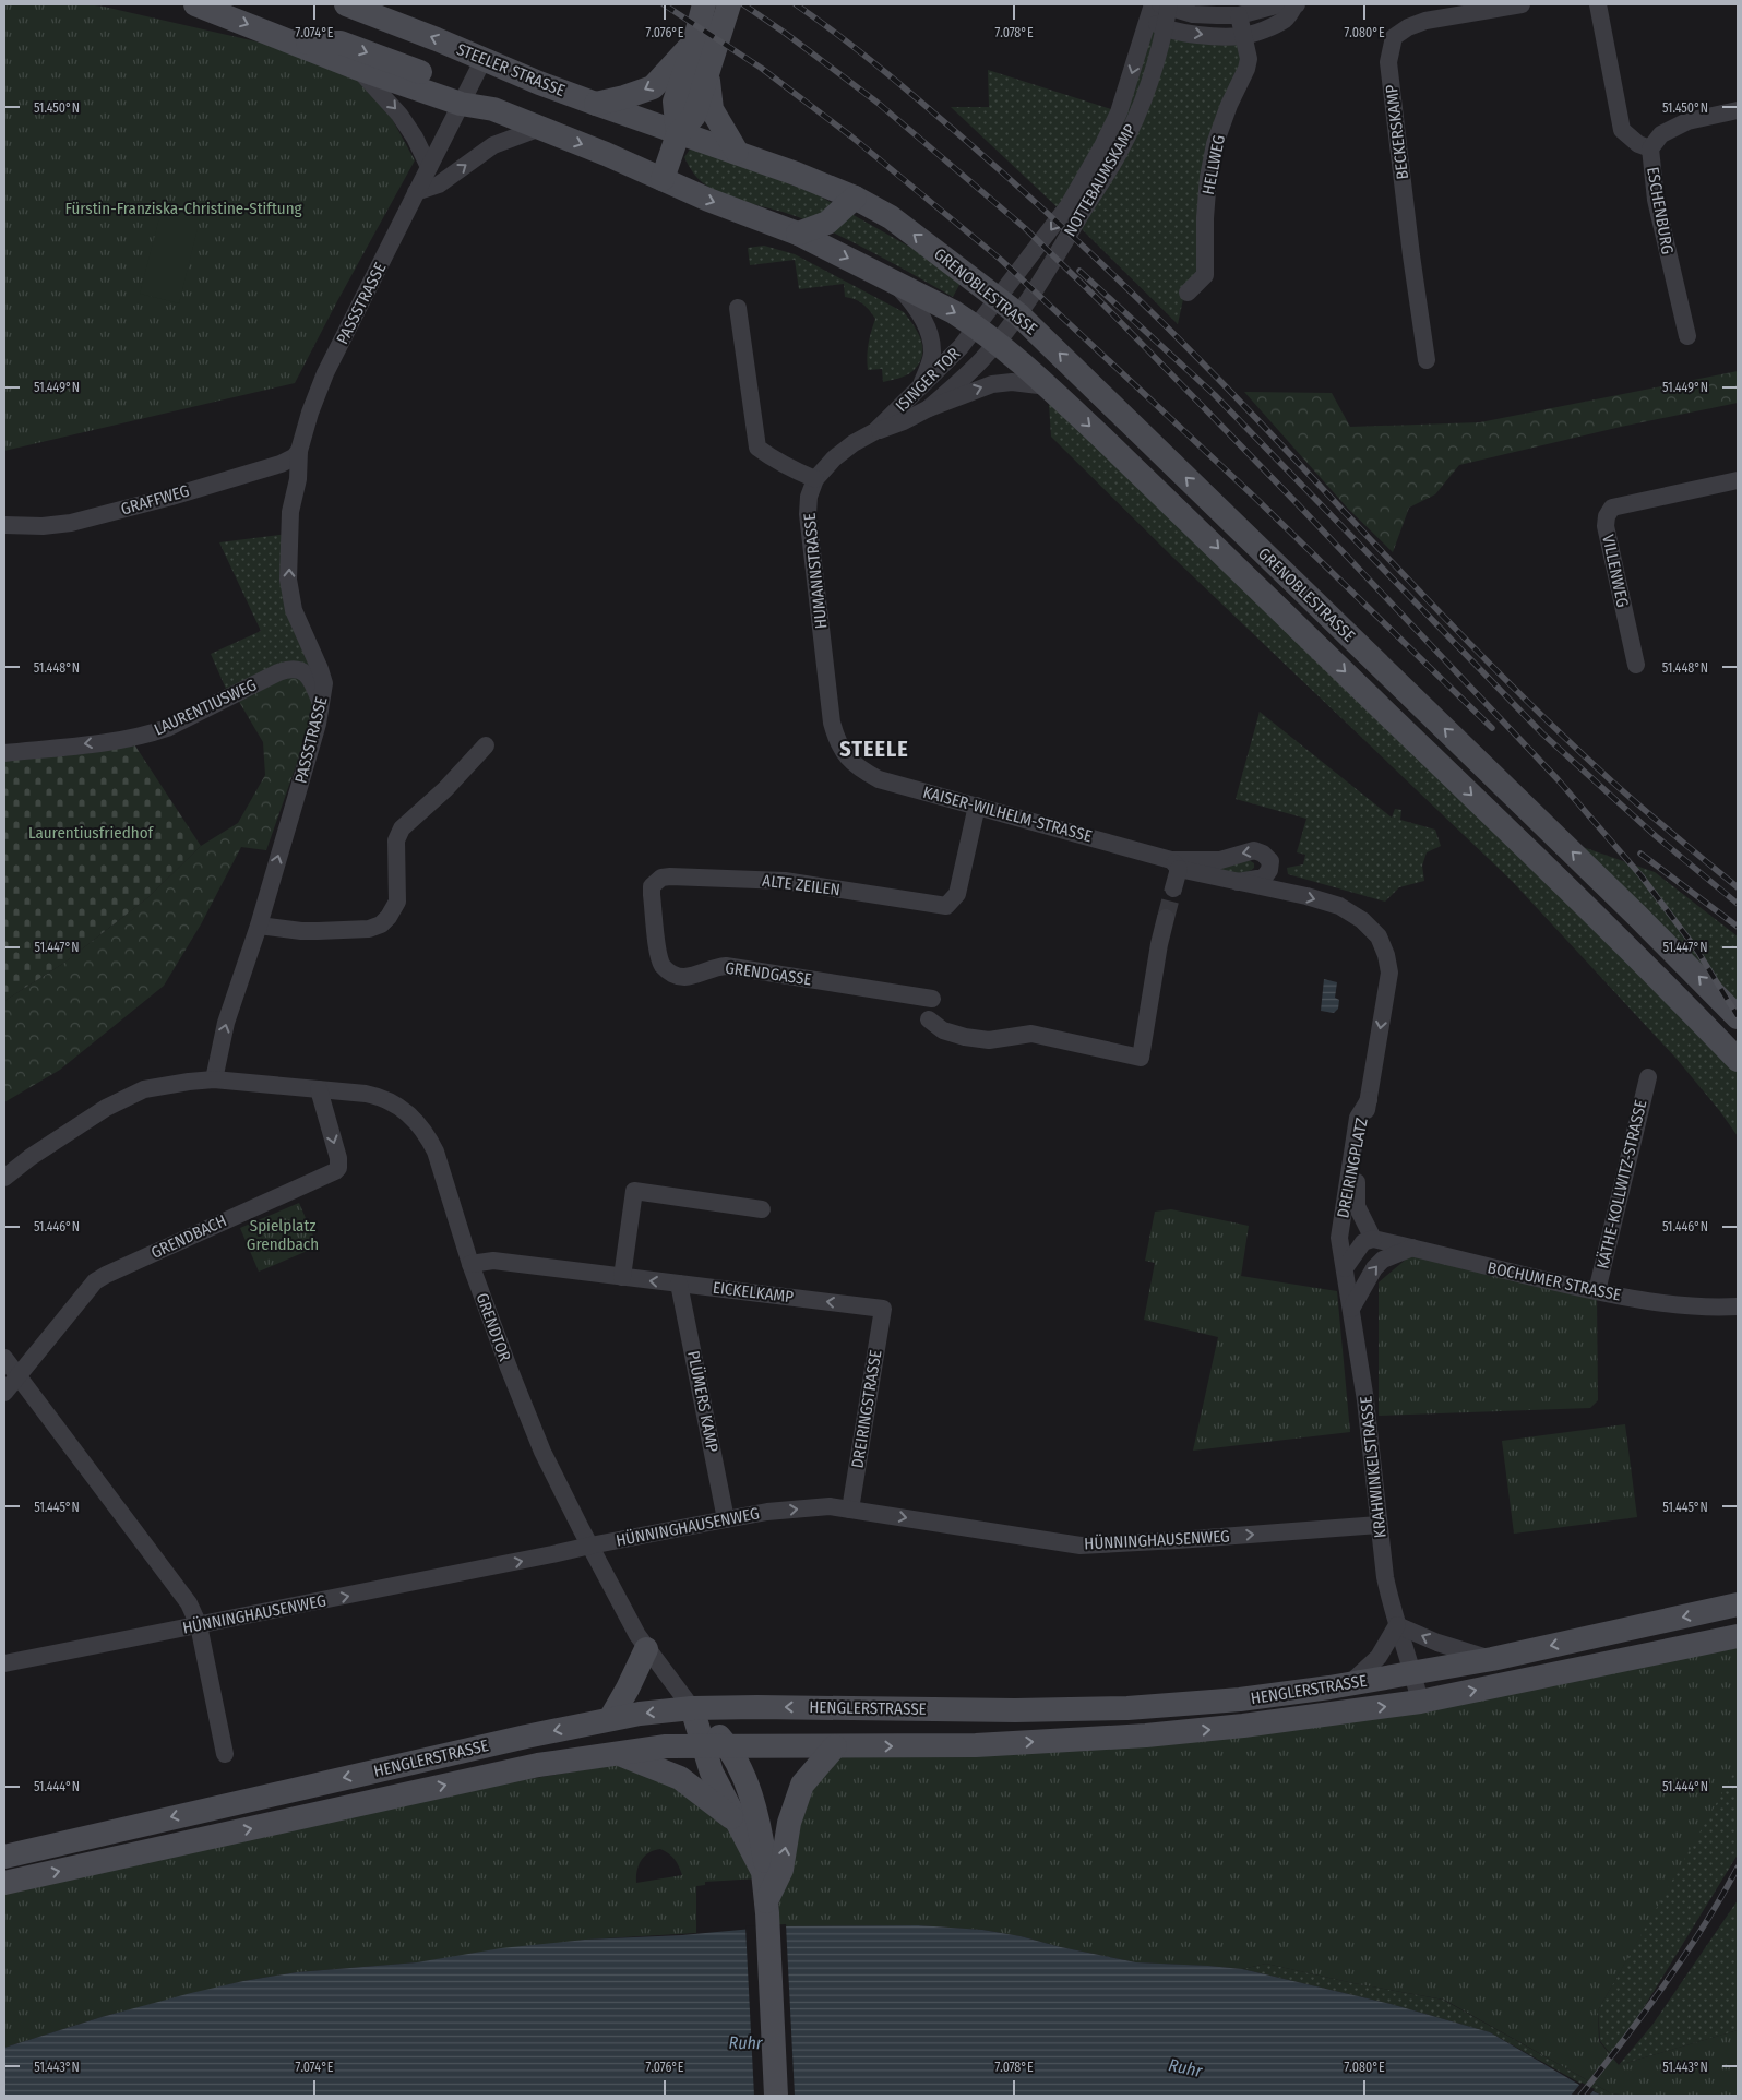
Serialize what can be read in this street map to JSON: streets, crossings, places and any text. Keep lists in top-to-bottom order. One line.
{"streets":{"main road":["STEELER STRASSE","GRENOBLESTRASSE","HENGLERSTRASSE"],"street":["BECKERSKAMP","HELLWEG","NOTTEBAUMSKAMP","ESCHENBURG","PASSSTRASSE","ISINGER TOR","GRAFFWEG","HUMANNSTRASSE","VILLENWEG","LAURENTIUSWEG","KAISER-WILHELM-STRASSE","ALTE ZEILEN","GRENDGASSE","DREIRINGPLATZ","KÄTHE-KOLLWITZ-STRASSE","GRENDBACH","BOCHUMER STRASSE","EICKELKAMP","GRENDTOR","PLÜMERS KAMP","DREIRINGSTRASSE","KRAHWINKELSTRASSE","HÜNNINGHAUSENWEG"]},"crossings":[["STEELER STRASSE","GRENOBLESTRASSE"],["STEELER STRASSE","PASSSTRASSE"],["NOTTEBAUMSKAMP","GRENOBLESTRASSE"],["NOTTEBAUMSKAMP","ISINGER TOR"],["GRENOBLESTRASSE","ISINGER TOR"],["PASSSTRASSE","GRAFFWEG"],["PASSSTRASSE","LAURENTIUSWEG"],["PASSSTRASSE","GRENDTOR"],["ISINGER TOR","HUMANNSTRASSE"],["HUMANNSTRASSE","KAISER-WILHELM-STRASSE"],["KAISER-WILHELM-STRASSE","ALTE ZEILEN"],["KAISER-WILHELM-STRASSE","DREIRINGPLATZ"],["ALTE ZEILEN","GRENDGASSE"],["DREIRINGPLATZ","BOCHUMER STRASSE"],["DREIRINGPLATZ","KRAHWINKELSTRASSE"],["KÄTHE-KOLLWITZ-STRASSE","BOCHUMER STRASSE"],["GRENDBACH","GRENDTOR"],["EICKELKAMP","GRENDTOR"],["EICKELKAMP","PLÜMERS KAMP"],["EICKELKAMP","DREIRINGSTRASSE"],["GRENDTOR","HÜNNINGHAUSENWEG"],["GRENDTOR","HENGLERSTRASSE"],["PLÜMERS KAMP","HÜNNINGHAUSENWEG"],["DREIRINGSTRASSE","HÜNNINGHAUSENWEG"],["KRAHWINKELSTRASSE","HÜNNINGHAUSENWEG"],["KRAHWINKELSTRASSE","HENGLERSTRASSE"]],"one_way":["PASSSTRASSE","LAURENTIUSWEG","GRENDBACH","EICKELKAMP","HÜNNINGHAUSENWEG"],"districts":["STEELE"],"water":["Ruhr"],"parks":["Fürstin-Franziska-Christine-Stiftung","Laurentiusfriedhof","Spielplatz Grendbach"],"coordinates":["7.074°E","7.076°E","7.078°E","7.080°E","51.450°N","51.449°N","51.448°N","51.447°N","51.446°N","51.445°N","51.444°N","51.443°N"]}
